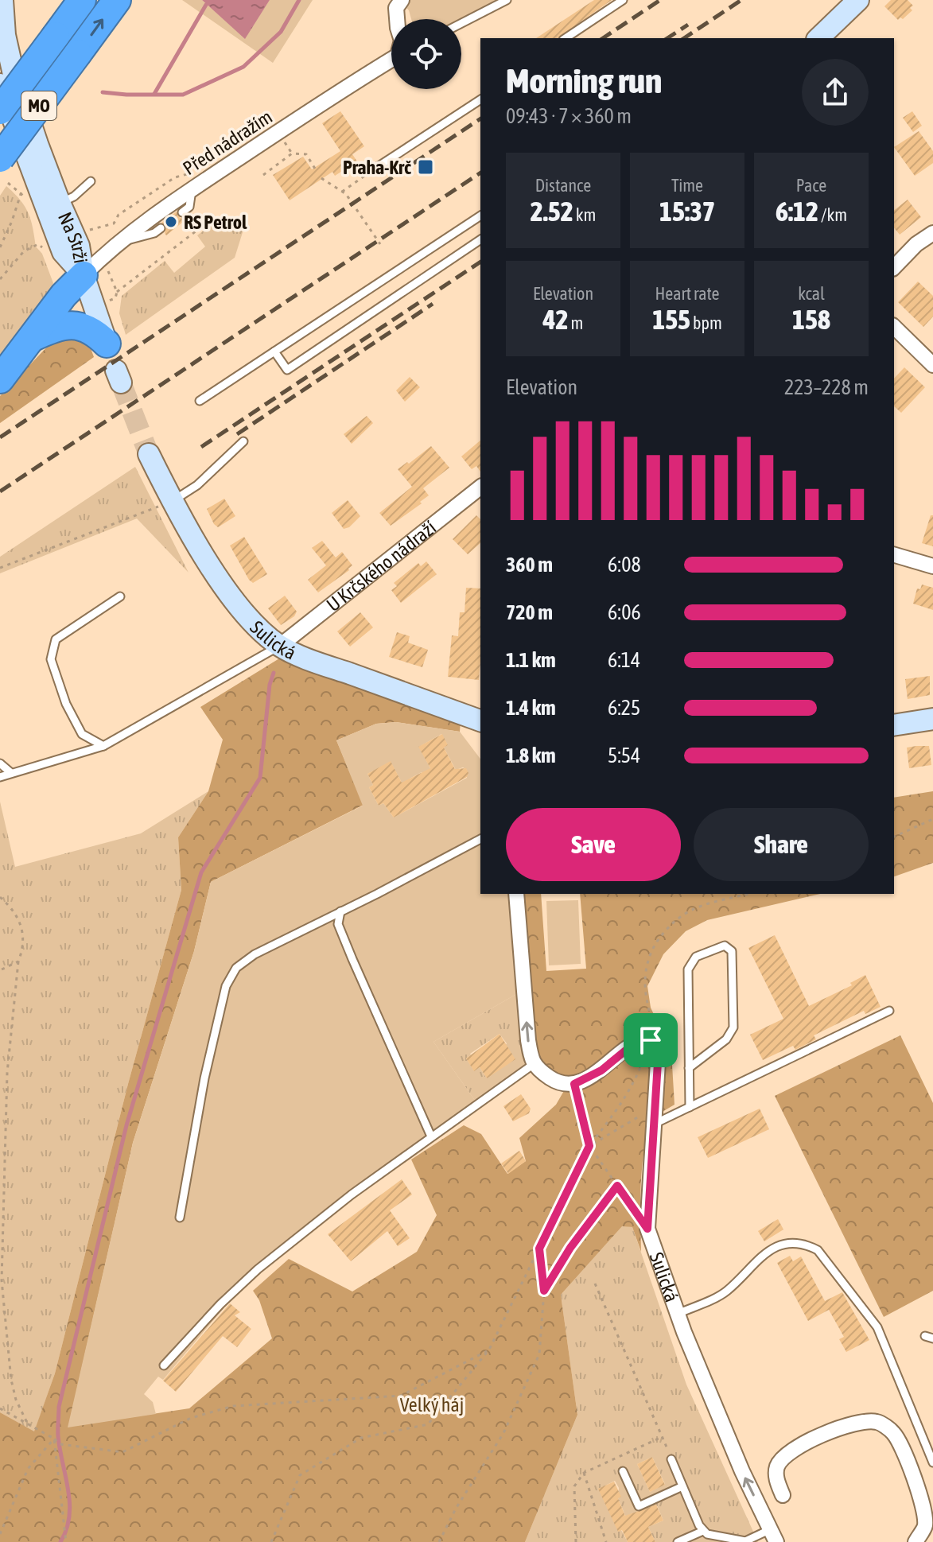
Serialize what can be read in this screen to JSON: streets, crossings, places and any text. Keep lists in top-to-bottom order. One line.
{"streets":{"highway":["MO"],"street":["Před nádražím","Na Strži","U Krčského nádraží","Sulická"]},"crossings":[["Před nádražím","Na Strži"],["U Krčského nádraží","Sulická"]],"parks":["Velký háj"],"places":{"transit":["Praha-Krč"],"other":["RS Petrol"]},"page":{"heading":["Morning run","09:43 · 7 × 360 m"],"stats":[["Distance","2.52 km"],["Time","15:37"],["Pace","6:12 /km"],["Elevation","42 m"],["Heart rate","155 bpm"],["kcal","158"]],"chart":["Elevation","223–228 m"],"list":[{"name":"360 m","note":"6:08"},{"name":"720 m","note":"6:06"},{"name":"1.1 km","note":"6:14"},{"name":"1.4 km","note":"6:25"},{"name":"1.8 km","note":"5:54"}],"buttons":["Save","Share"]}}
